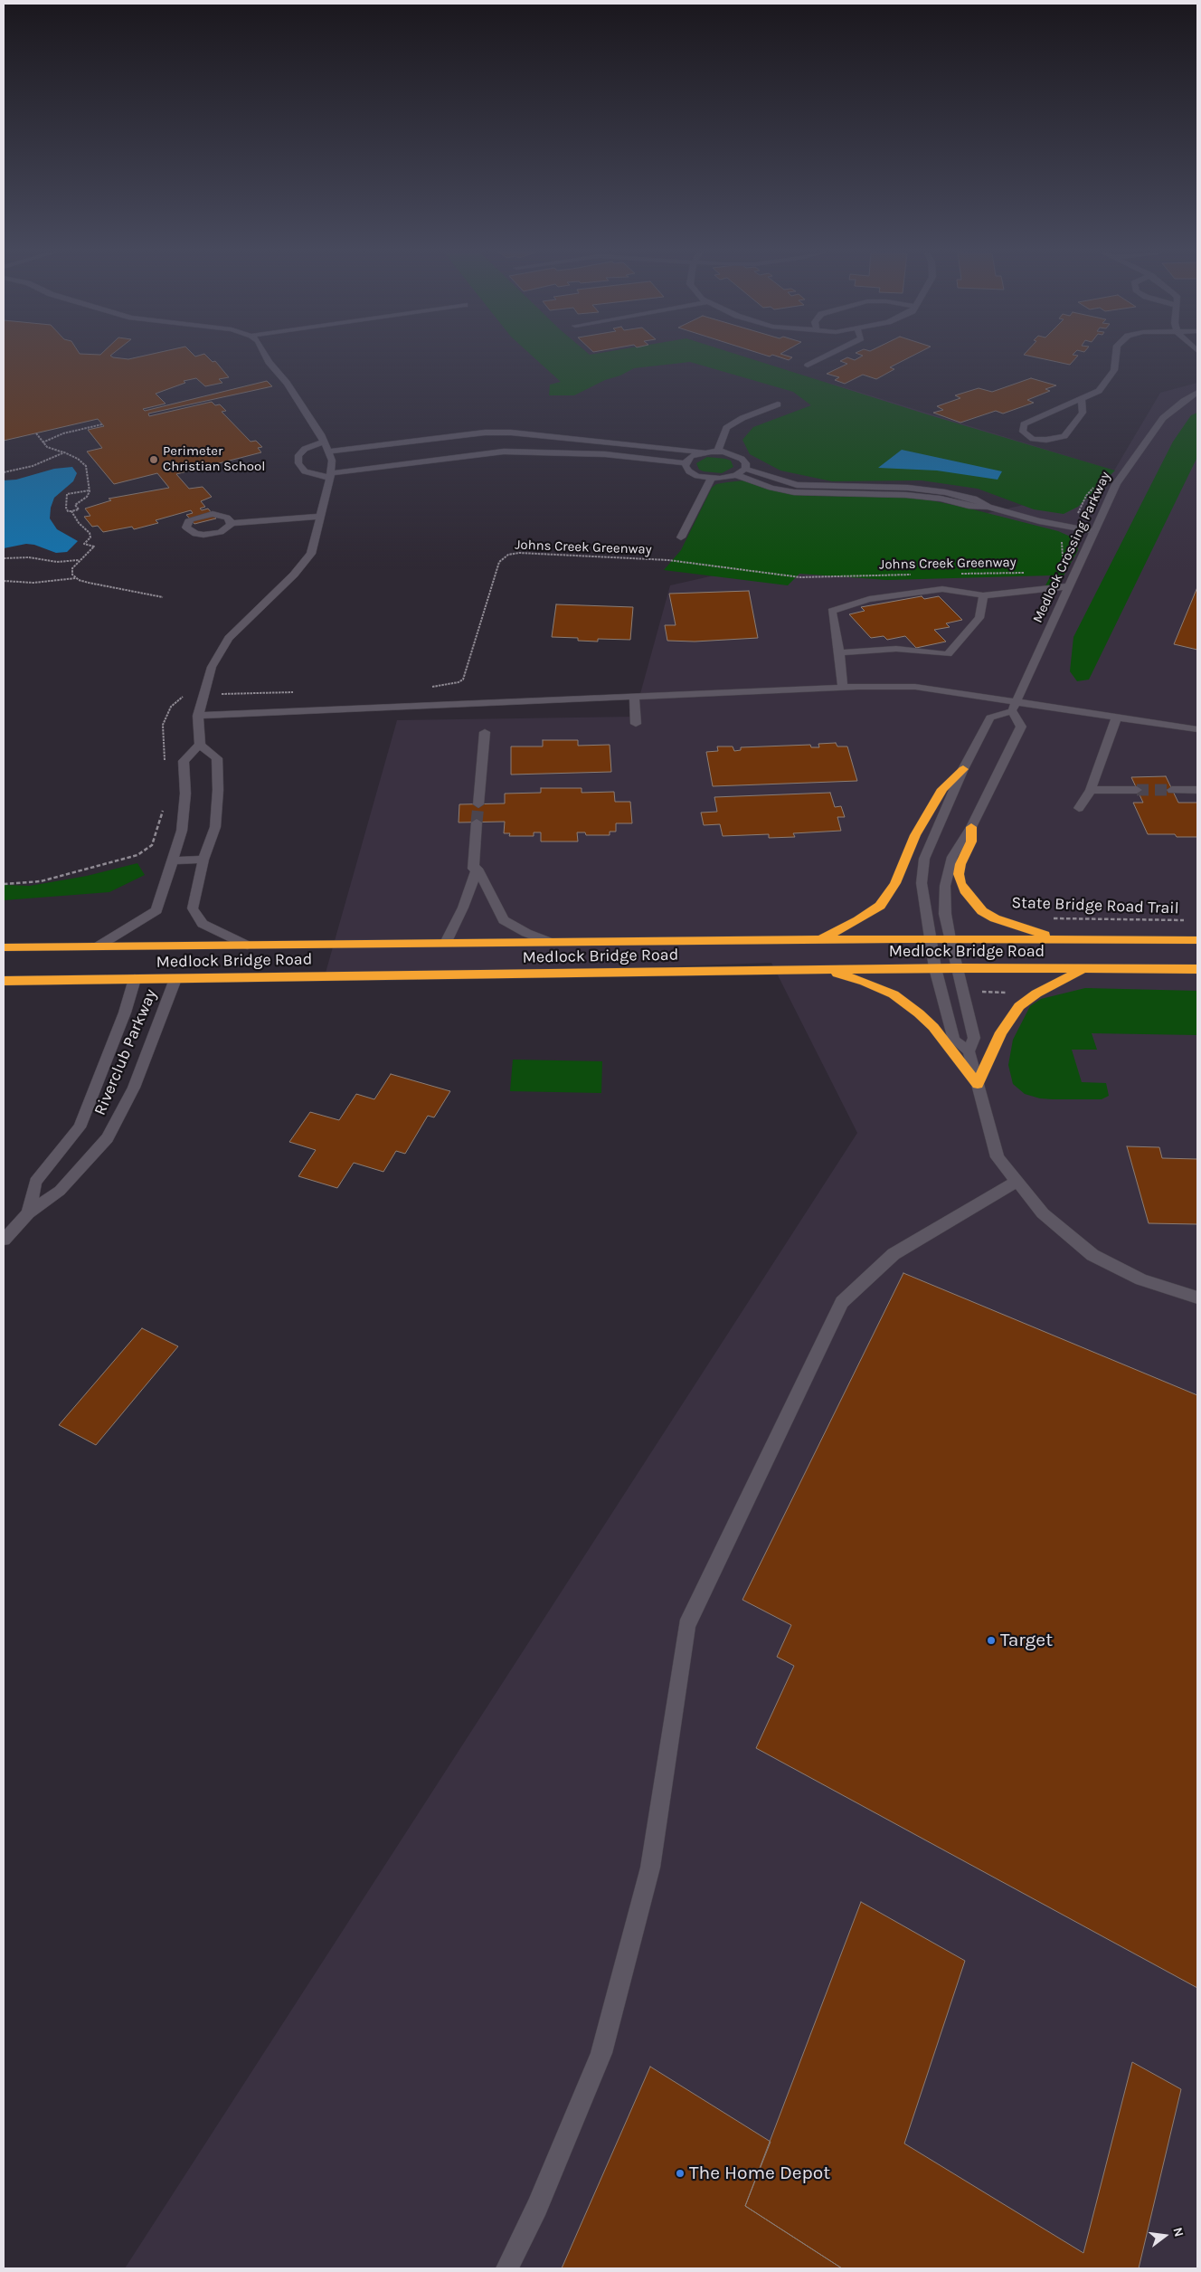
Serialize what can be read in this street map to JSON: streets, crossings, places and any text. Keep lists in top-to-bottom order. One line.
{"streets":{"highway":["Medlock Bridge Road"],"street":["Medlock Crossing Parkway","Riverclub Parkway"],"path":["Johns Creek Greenway","State Bridge Road Trail"]},"crossings":[["Medlock Bridge Road","Riverclub Parkway"]],"places":["Perimeter Christian School","Target","The Home Depot"],"north":"right"}
